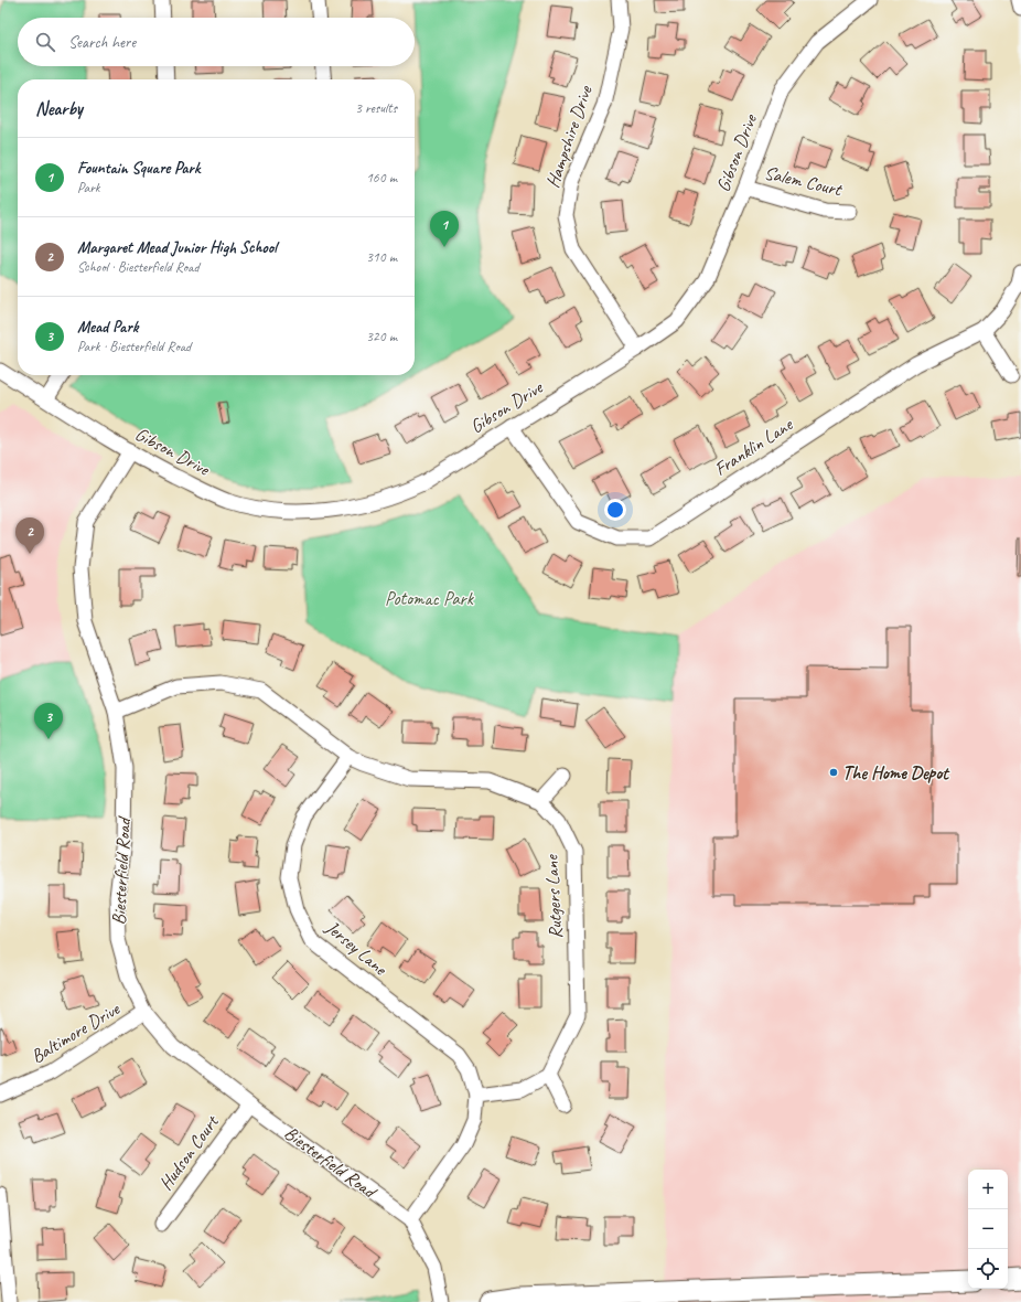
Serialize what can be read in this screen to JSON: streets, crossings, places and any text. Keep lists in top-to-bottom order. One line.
{"streets":{"street":["Hampshire Drive","Gibson Drive","Salem Court","Franklin Lane","Biesterfield Road","Rutgers Lane","Jersey Lane","Baltimore Drive","Hudson Court"]},"crossings":[["Hampshire Drive","Gibson Drive"],["Gibson Drive","Salem Court"],["Gibson Drive","Franklin Lane"],["Gibson Drive","Biesterfield Road"],["Biesterfield Road","Rutgers Lane"],["Biesterfield Road","Baltimore Drive"],["Biesterfield Road","Hudson Court"],["Rutgers Lane","Jersey Lane"]],"parks":["Potomac Park"],"places":["The Home Depot"],"page":{"search":"Search here","heading":["Nearby","3 results"],"list":[{"mark":"1","name":"Fountain Square Park","note":"Park","value":"160 m"},{"mark":"2","name":"Margaret Mead Junior High School","note":"School · Biesterfield Road","value":"310 m"},{"mark":"3","name":"Mead Park","note":"Park · Biesterfield Road","value":"320 m"}],"pins":["1","2","3"],"map_buttons":["+","−"]}}
